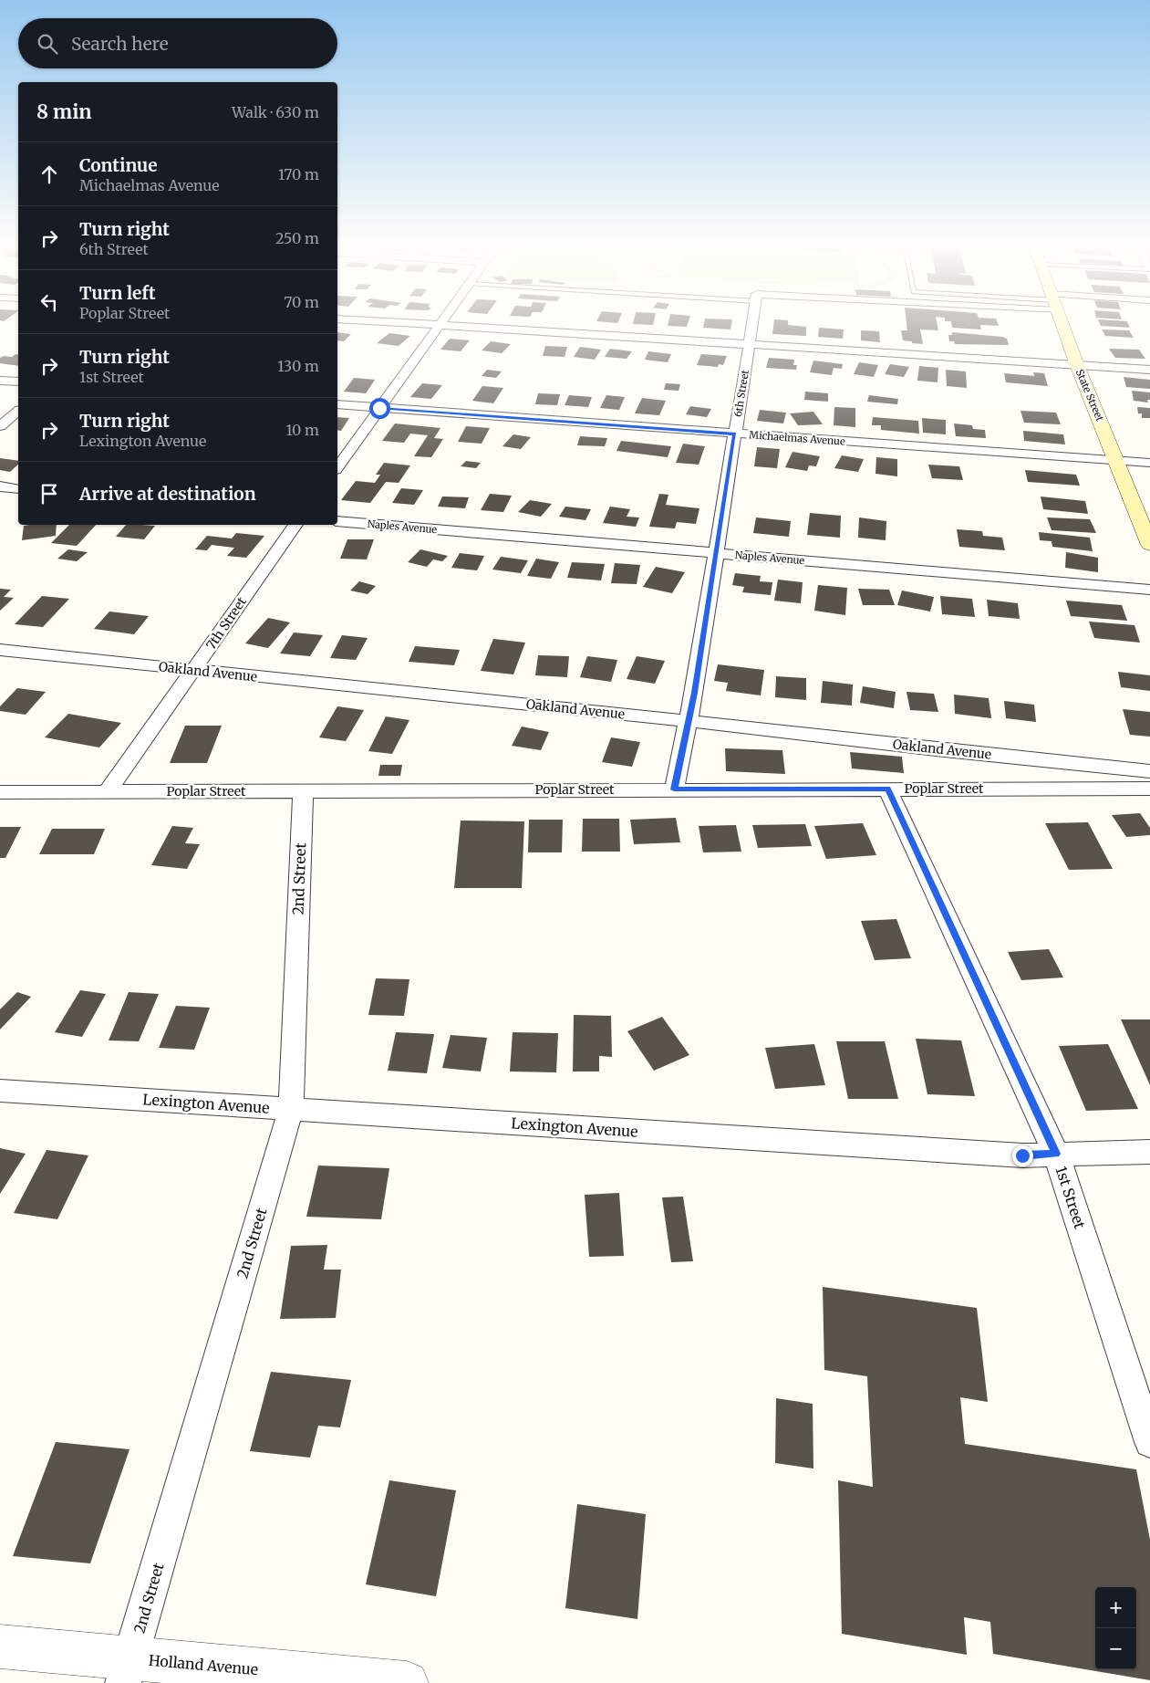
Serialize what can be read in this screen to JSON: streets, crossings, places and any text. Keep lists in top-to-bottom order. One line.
{"streets":{"main road":["State Street"],"street":["6th Street","Michaelmas Avenue","Naples Avenue","7th Street","Oakland Avenue","Poplar Street","2nd Street","Lexington Avenue","1st Street","Holland Avenue"]},"crossings":[["6th Street","Michaelmas Avenue"],["6th Street","Naples Avenue"],["6th Street","Oakland Avenue"],["6th Street","Poplar Street"],["State Street","Michaelmas Avenue"],["7th Street","Oakland Avenue"],["7th Street","Poplar Street"],["Poplar Street","2nd Street"],["Poplar Street","1st Street"],["2nd Street","Lexington Avenue"],["2nd Street","Holland Avenue"],["Lexington Avenue","1st Street"]],"page":{"search":"Search here","heading":["8 min","Walk · 630 m"],"list":[["Continue","Michaelmas Avenue","170 m"],["Turn right","6th Street","250 m"],["Turn left","Poplar Street","70 m"],["Turn right","1st Street","130 m"],["Turn right","Lexington Avenue","10 m"],"Arrive at destination"],"map_buttons":["+","−"]}}
